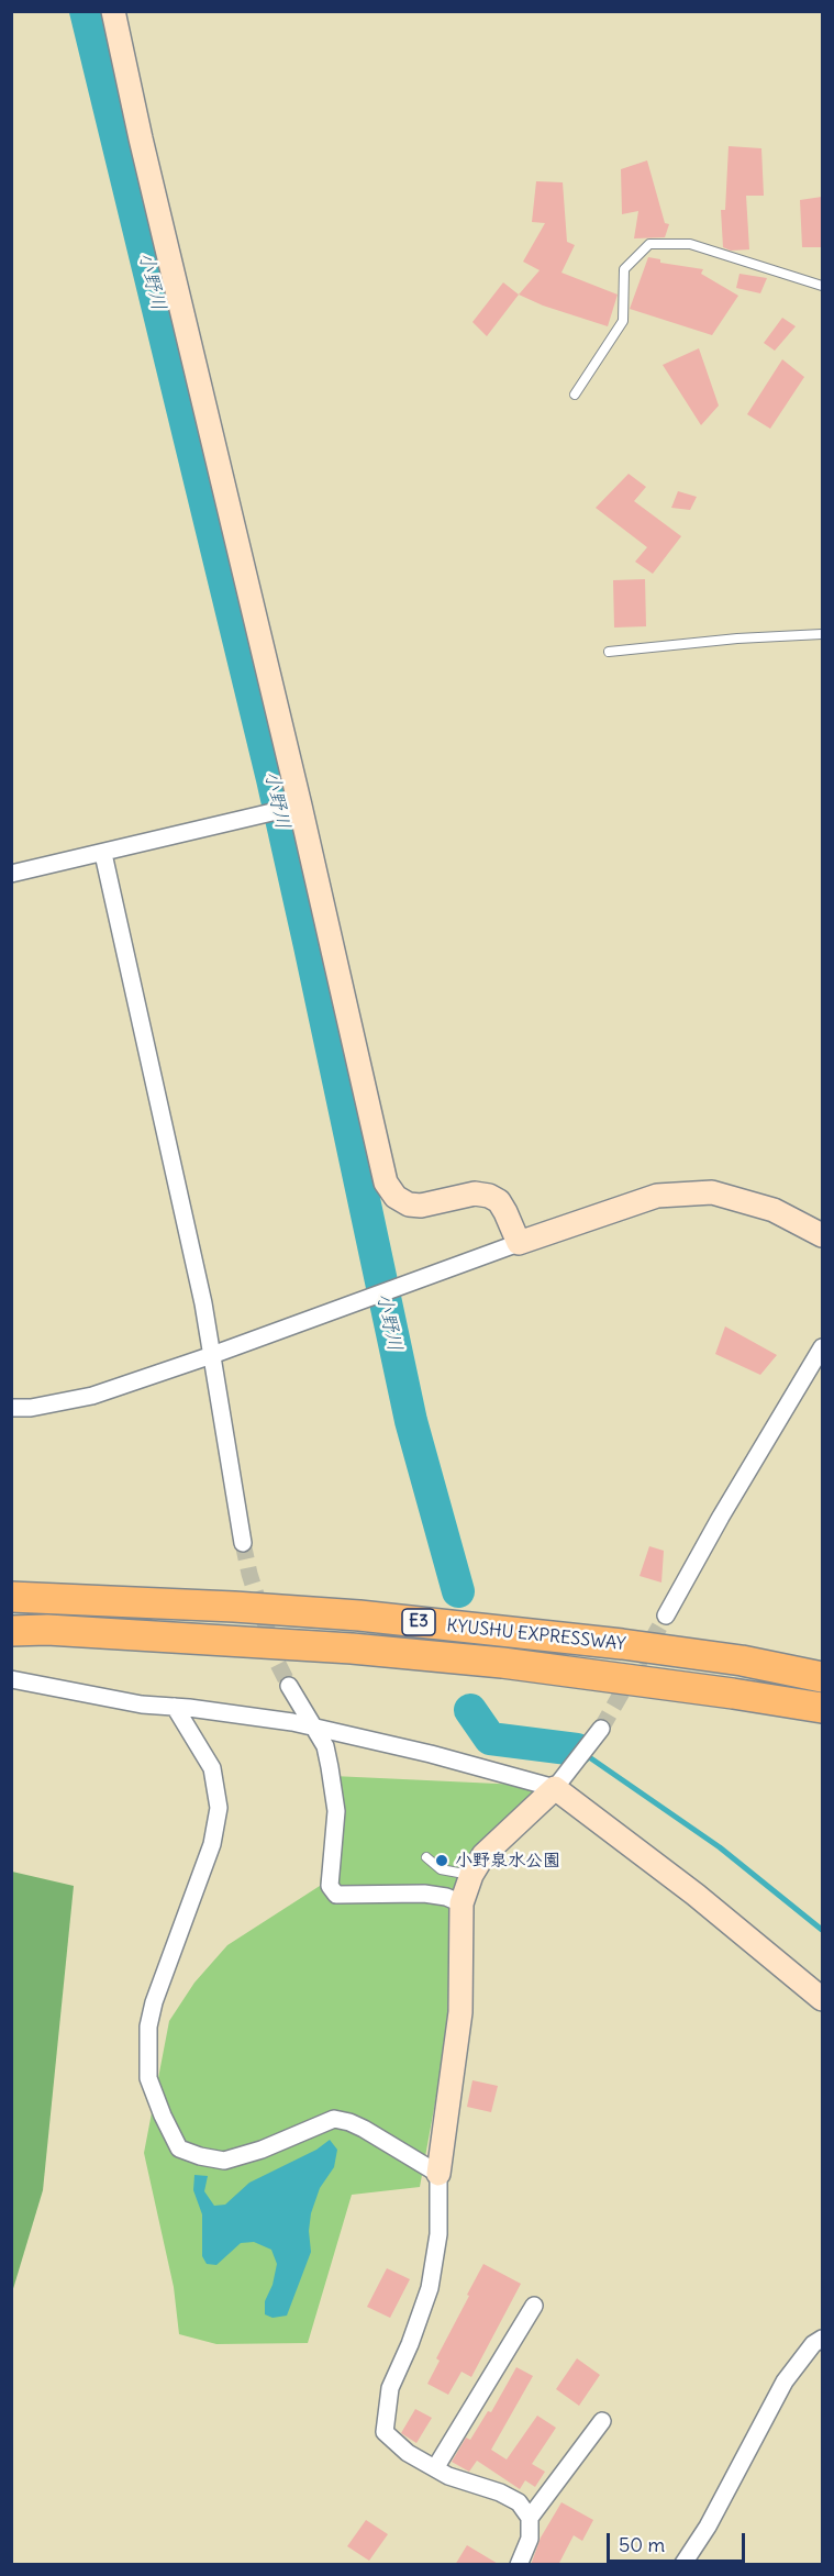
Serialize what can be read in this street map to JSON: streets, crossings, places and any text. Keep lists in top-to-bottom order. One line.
{"streets":{"highway":["E3","KYUSHU EXPRESSWAY"]},"water":["小野川"],"places":["小野泉水公園"],"scale_bar":"50 m"}
